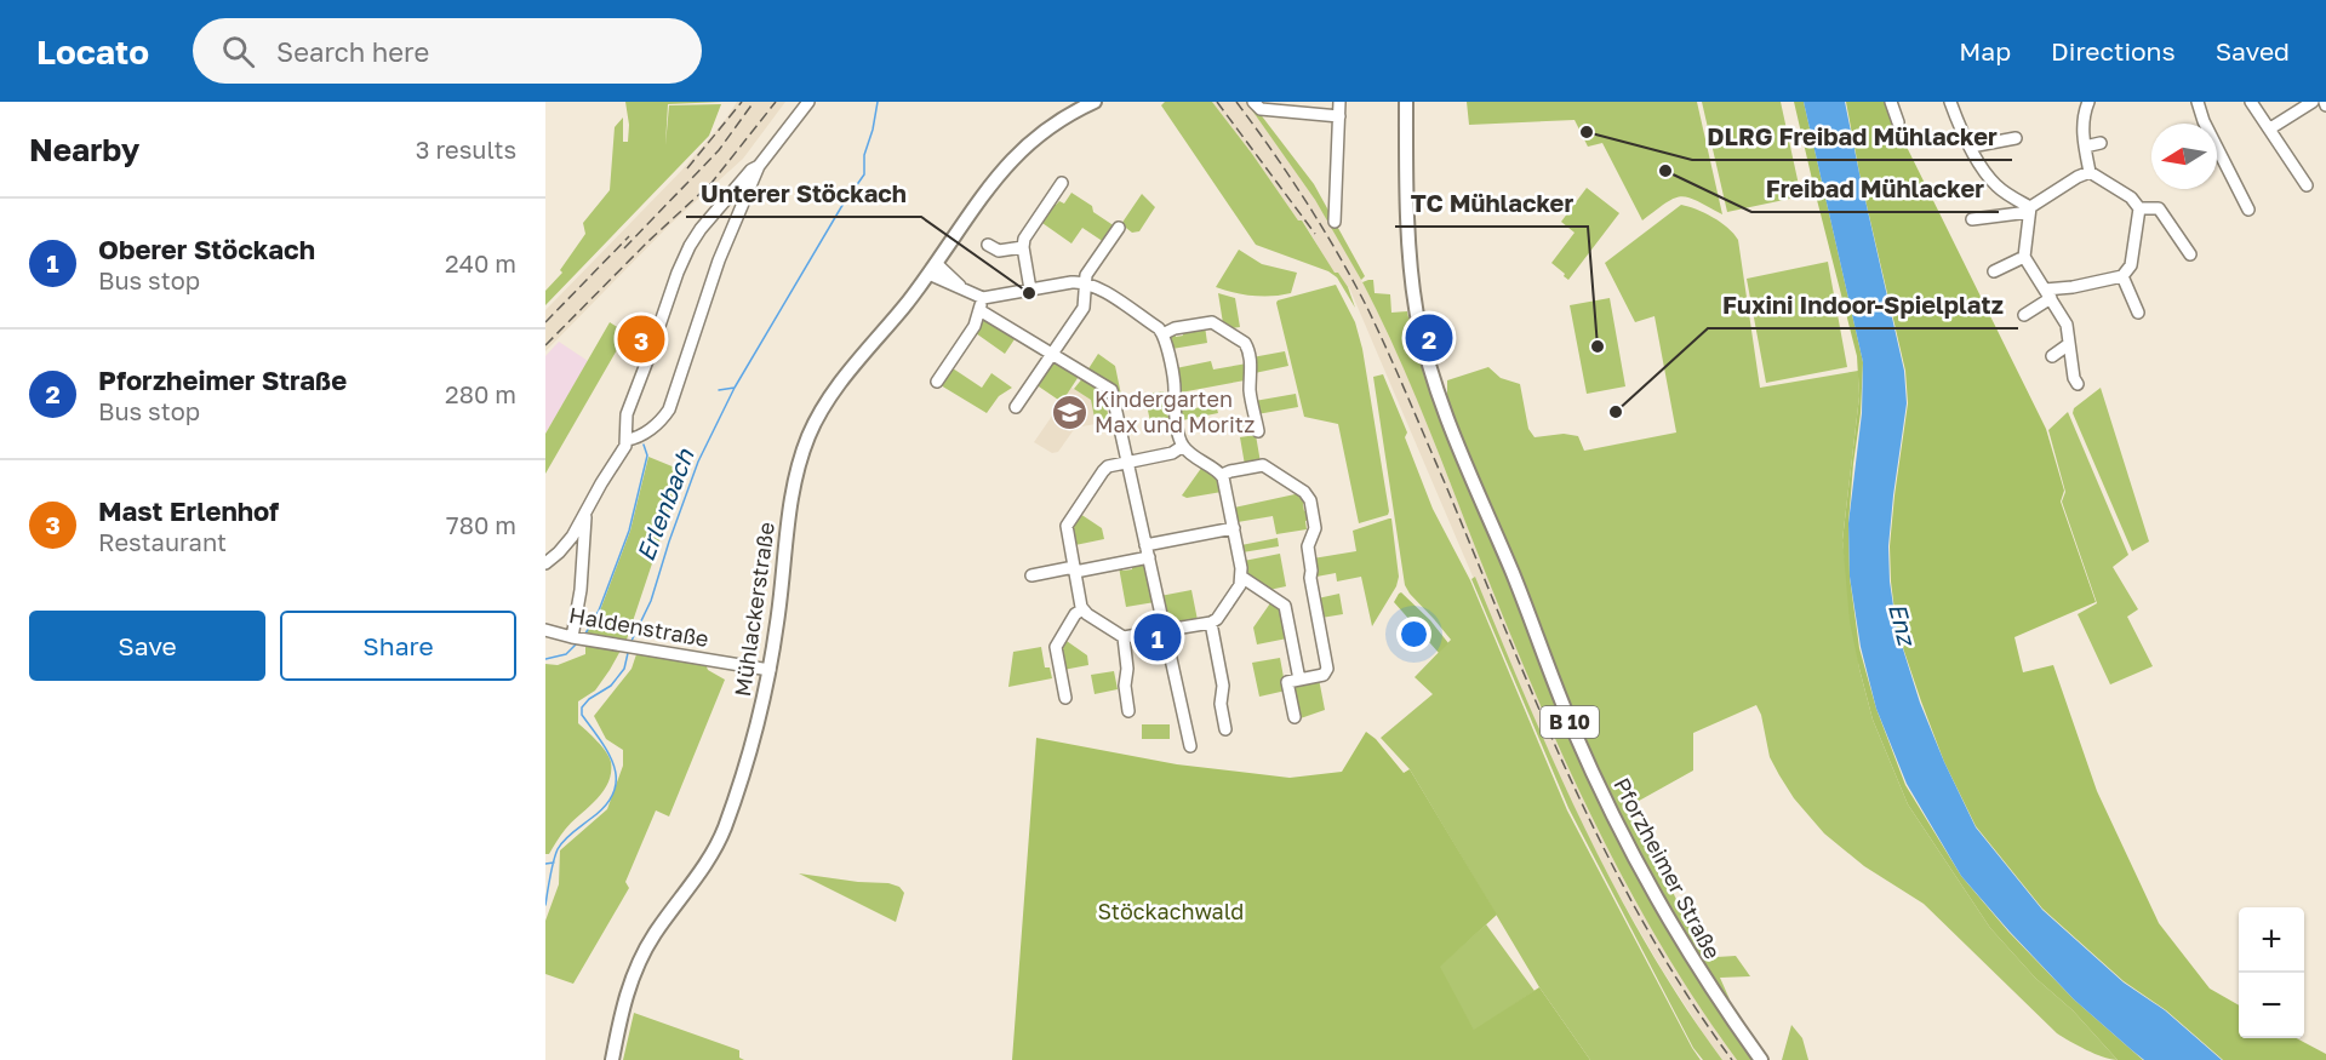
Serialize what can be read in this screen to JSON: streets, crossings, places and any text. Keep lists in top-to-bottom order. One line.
{"streets":{"main road":["Mühlackerstraße","B 10","Pforzheimer Straße"],"street":["Haldenstraße"]},"crossings":[["Mühlackerstraße","Haldenstraße"]],"water":["Erlenbach","Enz"],"parks":["Stöckachwald"],"places":{"other":["DLRG Freibad Mühlacker","Freibad Mühlacker","Unterer Stöckach","TC Mühlacker","Fuxini Indoor-Spielplatz"],"school or university":["Kindergarten Max und Moritz"]},"north":"left","page":{"header":"Locato","search":"Search here","nav":["Map","Directions","Saved"],"heading":["Nearby","3 results"],"list":[{"mark":"1","name":"Oberer Stöckach","note":"Bus stop","value":"240 m"},{"mark":"2","name":"Pforzheimer Straße","note":"Bus stop","value":"280 m"},{"mark":"3","name":"Mast Erlenhof","note":"Restaurant","value":"780 m"}],"pins":["2","3","1"],"buttons":["Save","Share"],"map_buttons":["+","−"]}}
